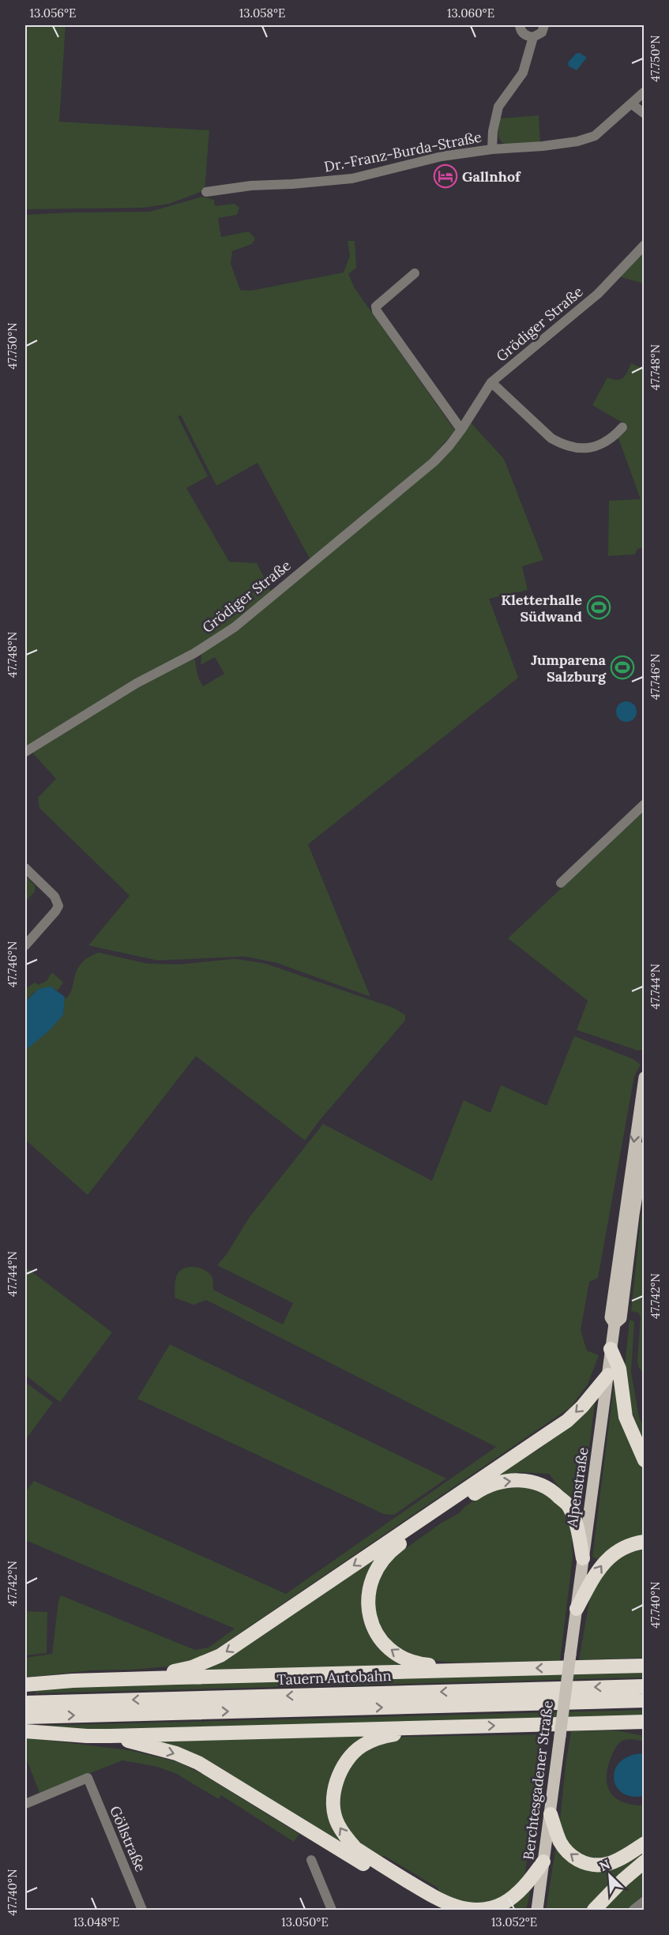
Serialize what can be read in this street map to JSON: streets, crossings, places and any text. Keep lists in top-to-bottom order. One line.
{"streets":{"highway":["Tauern Autobahn"],"main road":["Alpenstraße","Berchtesgadener Straße"],"street":["Dr.-Franz-Burda-Straße","Grödiger Straße","Göllstraße"]},"crossings":[["Alpenstraße","Berchtesgadener Straße"]],"places":{"hotel":["Gallnhof"],"sports":["Kletterhalle Südwand","Jumparena Salzburg"]},"north":"top left","coordinates":["13.056°E","13.058°E","13.060°E","47.750°N","47.748°N","47.746°N","47.744°N","47.742°N","47.740°N","13.048°E","13.050°E","13.052°E"]}
